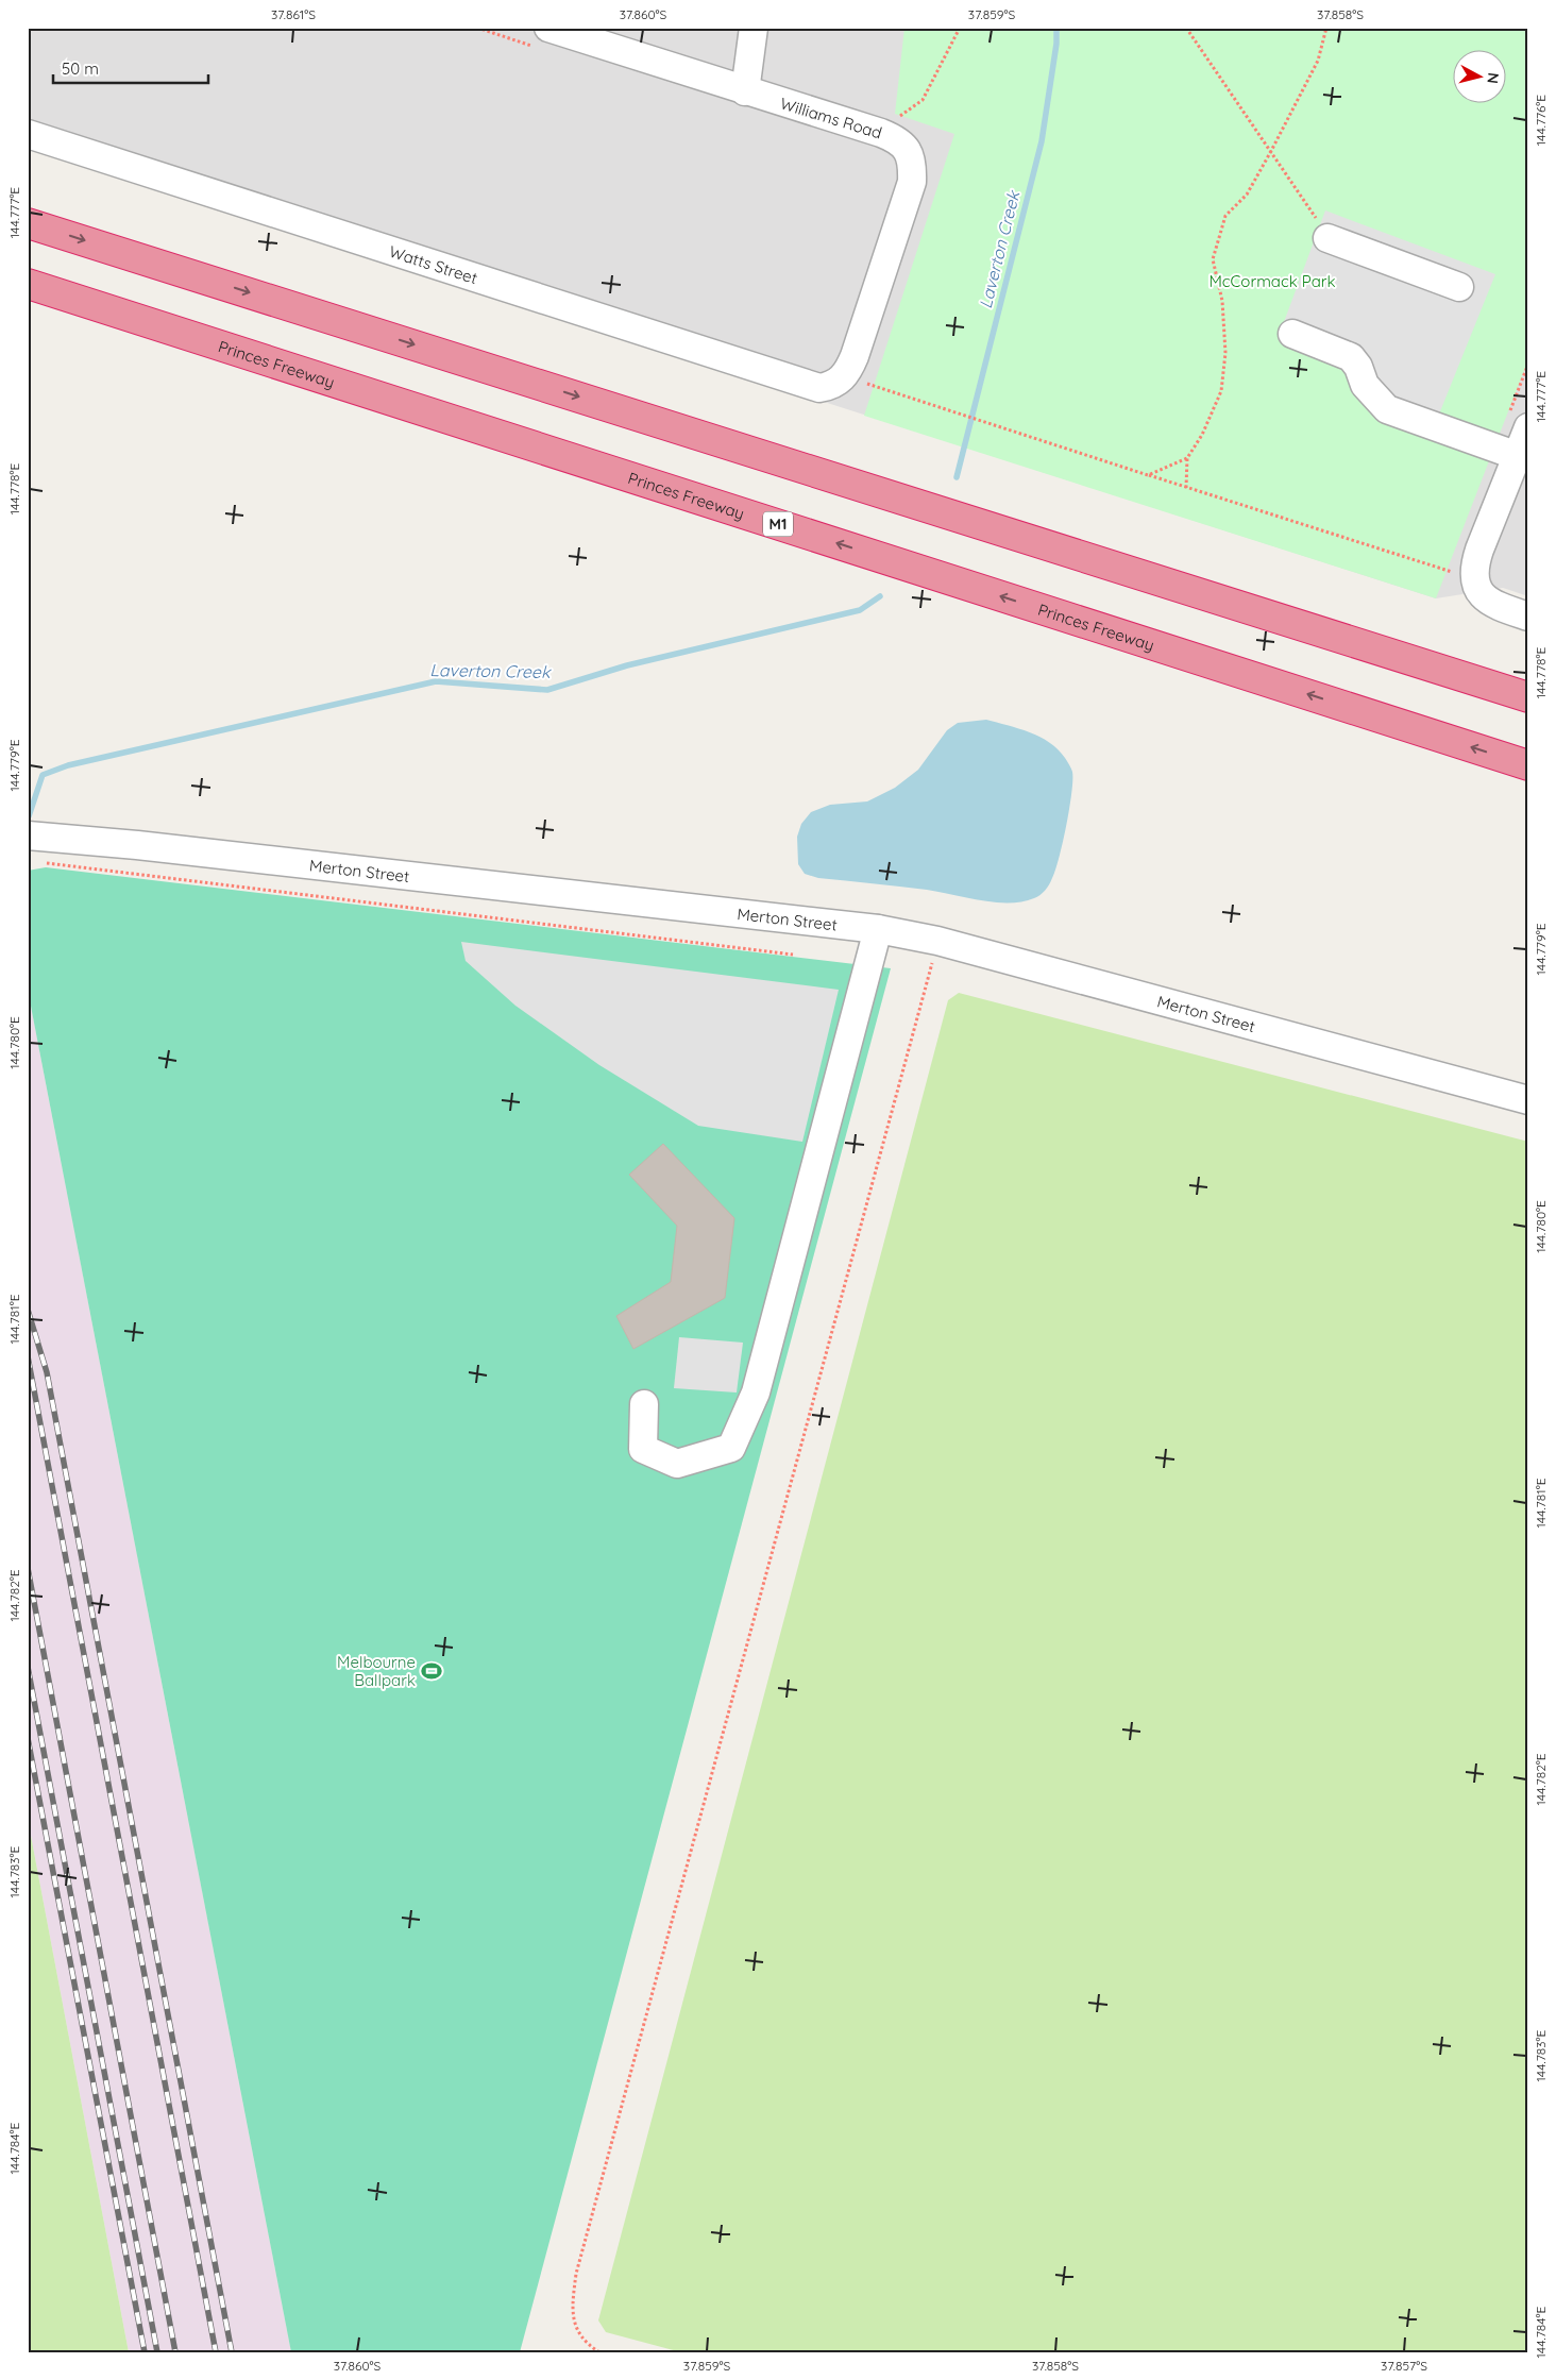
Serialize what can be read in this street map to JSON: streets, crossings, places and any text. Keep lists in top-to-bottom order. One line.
{"streets":{"highway":["Princes Freeway","M1"],"street":["Williams Road","Watts Street","Merton Street"]},"crossings":[["Williams Road","Watts Street"]],"water":["Laverton Creek"],"parks":["McCormack Park"],"places":{"sports":["Melbourne Ballpark"]},"scale_bar":"50 m","north":"right","coordinates":["37.861°S","37.860°S","37.859°S","37.858°S","144.776°E","144.777°E","144.778°E","144.779°E","144.780°E","144.781°E","144.782°E","144.783°E","144.784°E","37.857°S"]}
